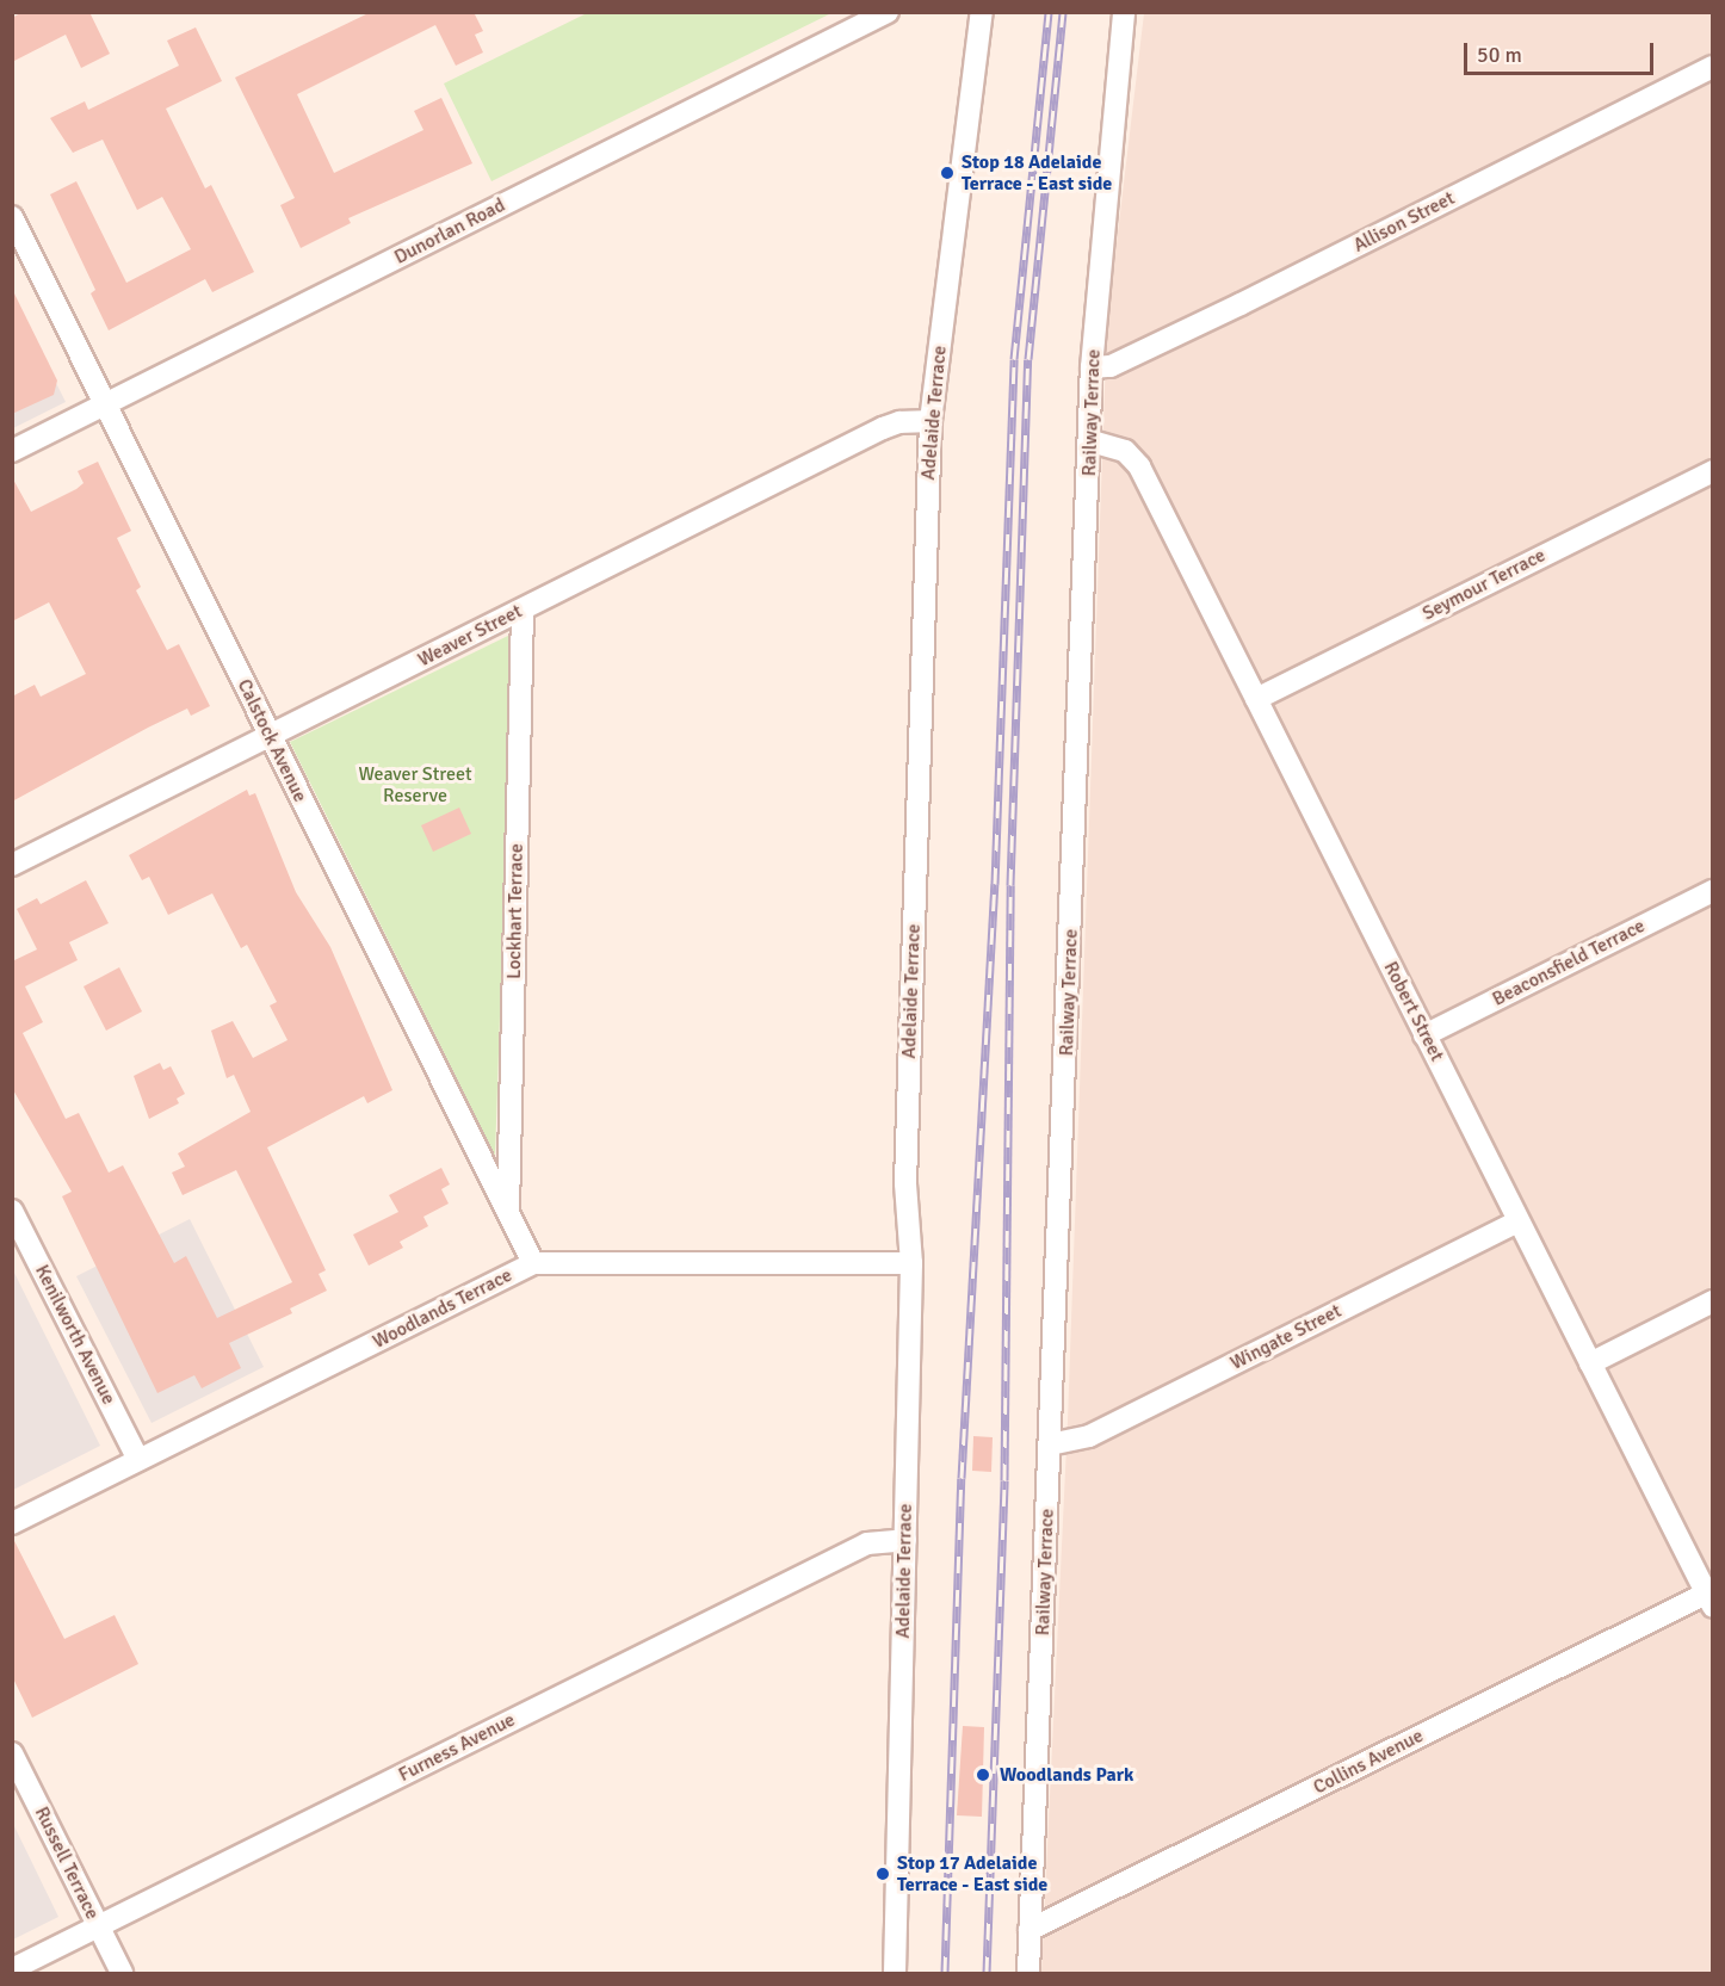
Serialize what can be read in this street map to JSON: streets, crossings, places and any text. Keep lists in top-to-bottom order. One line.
{"streets":{"street":["Allison Street","Dunorlan Road","Adelaide Terrace","Railway Terrace","Seymour Terrace","Weaver Street","Calstock Avenue","Lockhart Terrace","Beaconsfield Terrace","Robert Street","Woodlands Terrace","Kenilworth Avenue","Wingate Street","Furness Avenue","Collins Avenue","Russell Terrace"]},"crossings":[["Allison Street","Railway Terrace"],["Dunorlan Road","Calstock Avenue"],["Adelaide Terrace","Weaver Street"],["Adelaide Terrace","Woodlands Terrace"],["Adelaide Terrace","Furness Avenue"],["Railway Terrace","Robert Street"],["Railway Terrace","Wingate Street"],["Railway Terrace","Collins Avenue"],["Seymour Terrace","Robert Street"],["Weaver Street","Calstock Avenue"],["Weaver Street","Lockhart Terrace"],["Calstock Avenue","Lockhart Terrace"],["Calstock Avenue","Woodlands Terrace"],["Beaconsfield Terrace","Robert Street"],["Robert Street","Wingate Street"],["Robert Street","Collins Avenue"],["Woodlands Terrace","Kenilworth Avenue"],["Furness Avenue","Russell Terrace"]],"parks":["Weaver Street Reserve"],"places":["Stop 18 Adelaide Terrace - East side","Woodlands Park","Stop 17 Adelaide Terrace - East side"],"scale_bar":"50 m"}
